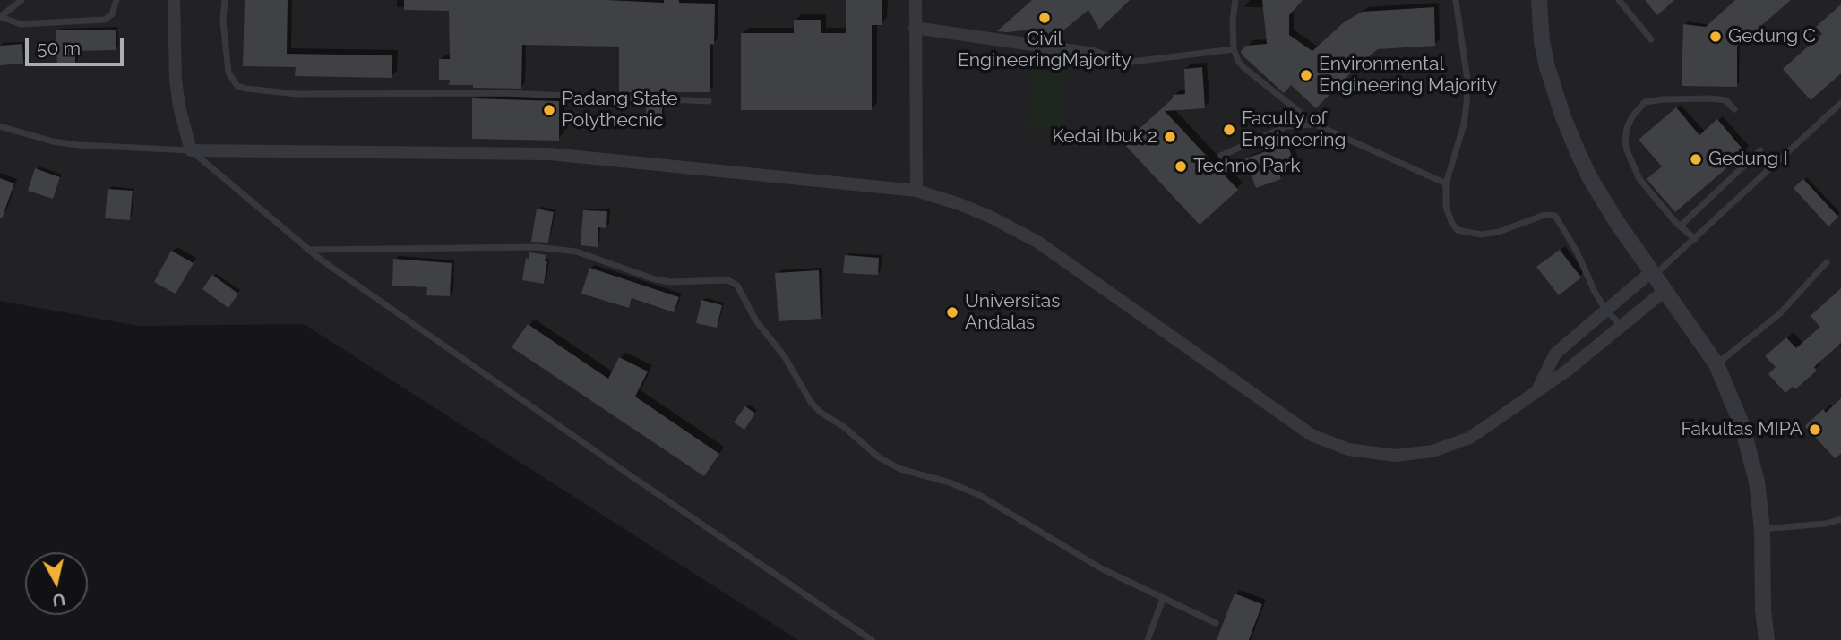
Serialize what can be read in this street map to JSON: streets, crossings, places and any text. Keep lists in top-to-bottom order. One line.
{"places":["Civil EngineeringMajority","Gedung C","Environmental Engineering Majority","Padang State Polythecnic","Faculty of Engineering","Kedai Ibuk 2","Gedung I","Techno Park","Universitas Andalas","Fakultas MIPA"],"scale_bar":"50 m","north":"bottom"}
